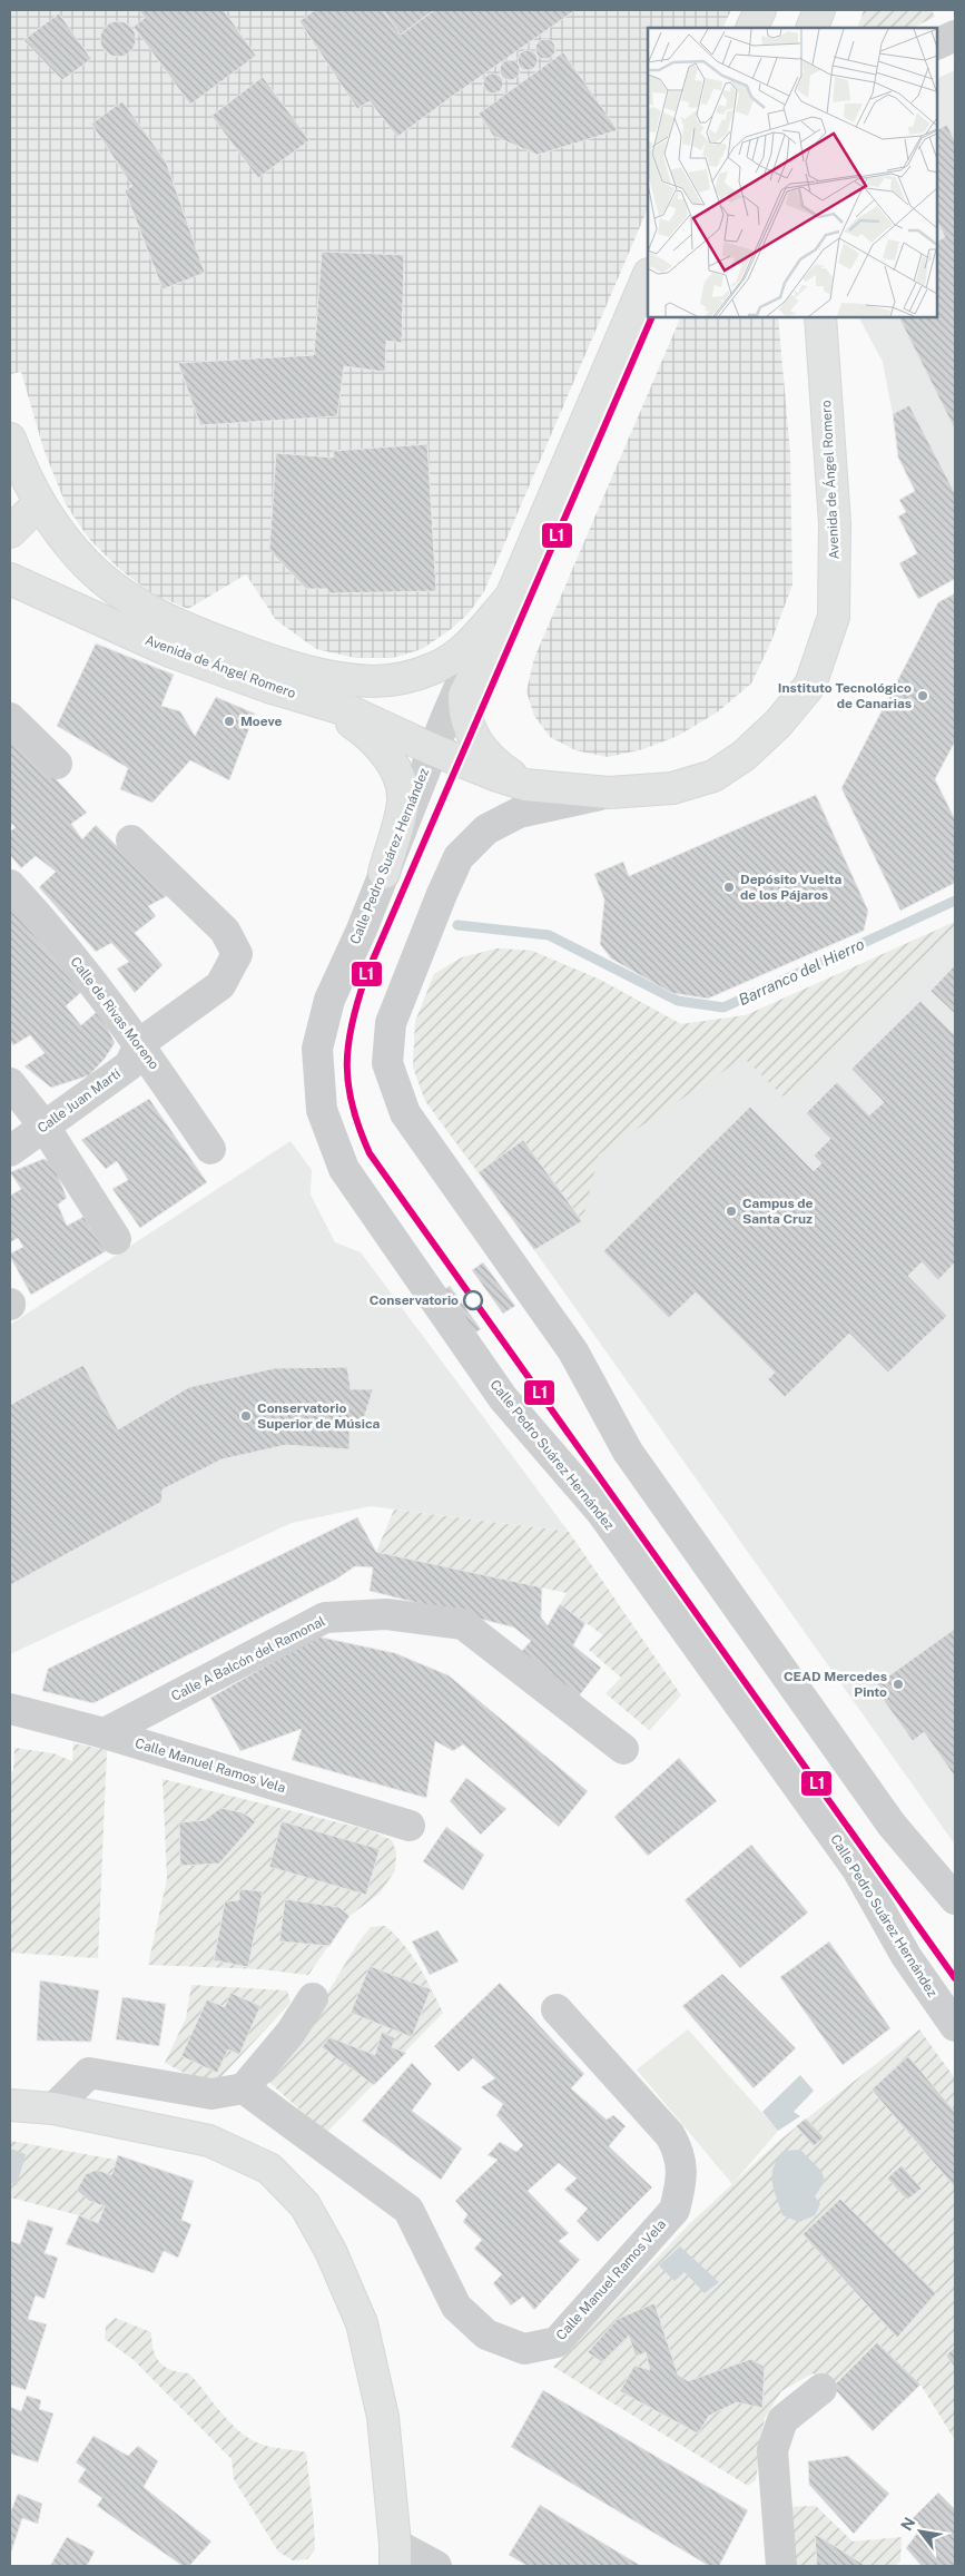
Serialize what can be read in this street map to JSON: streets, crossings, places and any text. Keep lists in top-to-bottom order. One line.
{"streets":{"main road":["Avenida de Ángel Romero"],"street":["Calle Pedro Suárez Hernández","Calle de Rivas Moreno","Calle Juan Martí","Calle A Balcón del Ramonal","Calle Manuel Ramos Vela"]},"crossings":[["Avenida de Ángel Romero","Calle Pedro Suárez Hernández"],["Calle de Rivas Moreno","Calle Juan Martí"],["Calle A Balcón del Ramonal","Calle Manuel Ramos Vela"]],"water":["Barranco del Hierro"],"places":["Instituto Tecnológico de Canarias","Moeve","Depósito Vuelta de los Pájaros","Campus de Santa Cruz","Conservatorio","Conservatorio Superior de Música","CEAD Mercedes Pinto"],"lines":["transit line L1"],"north":"top left"}
